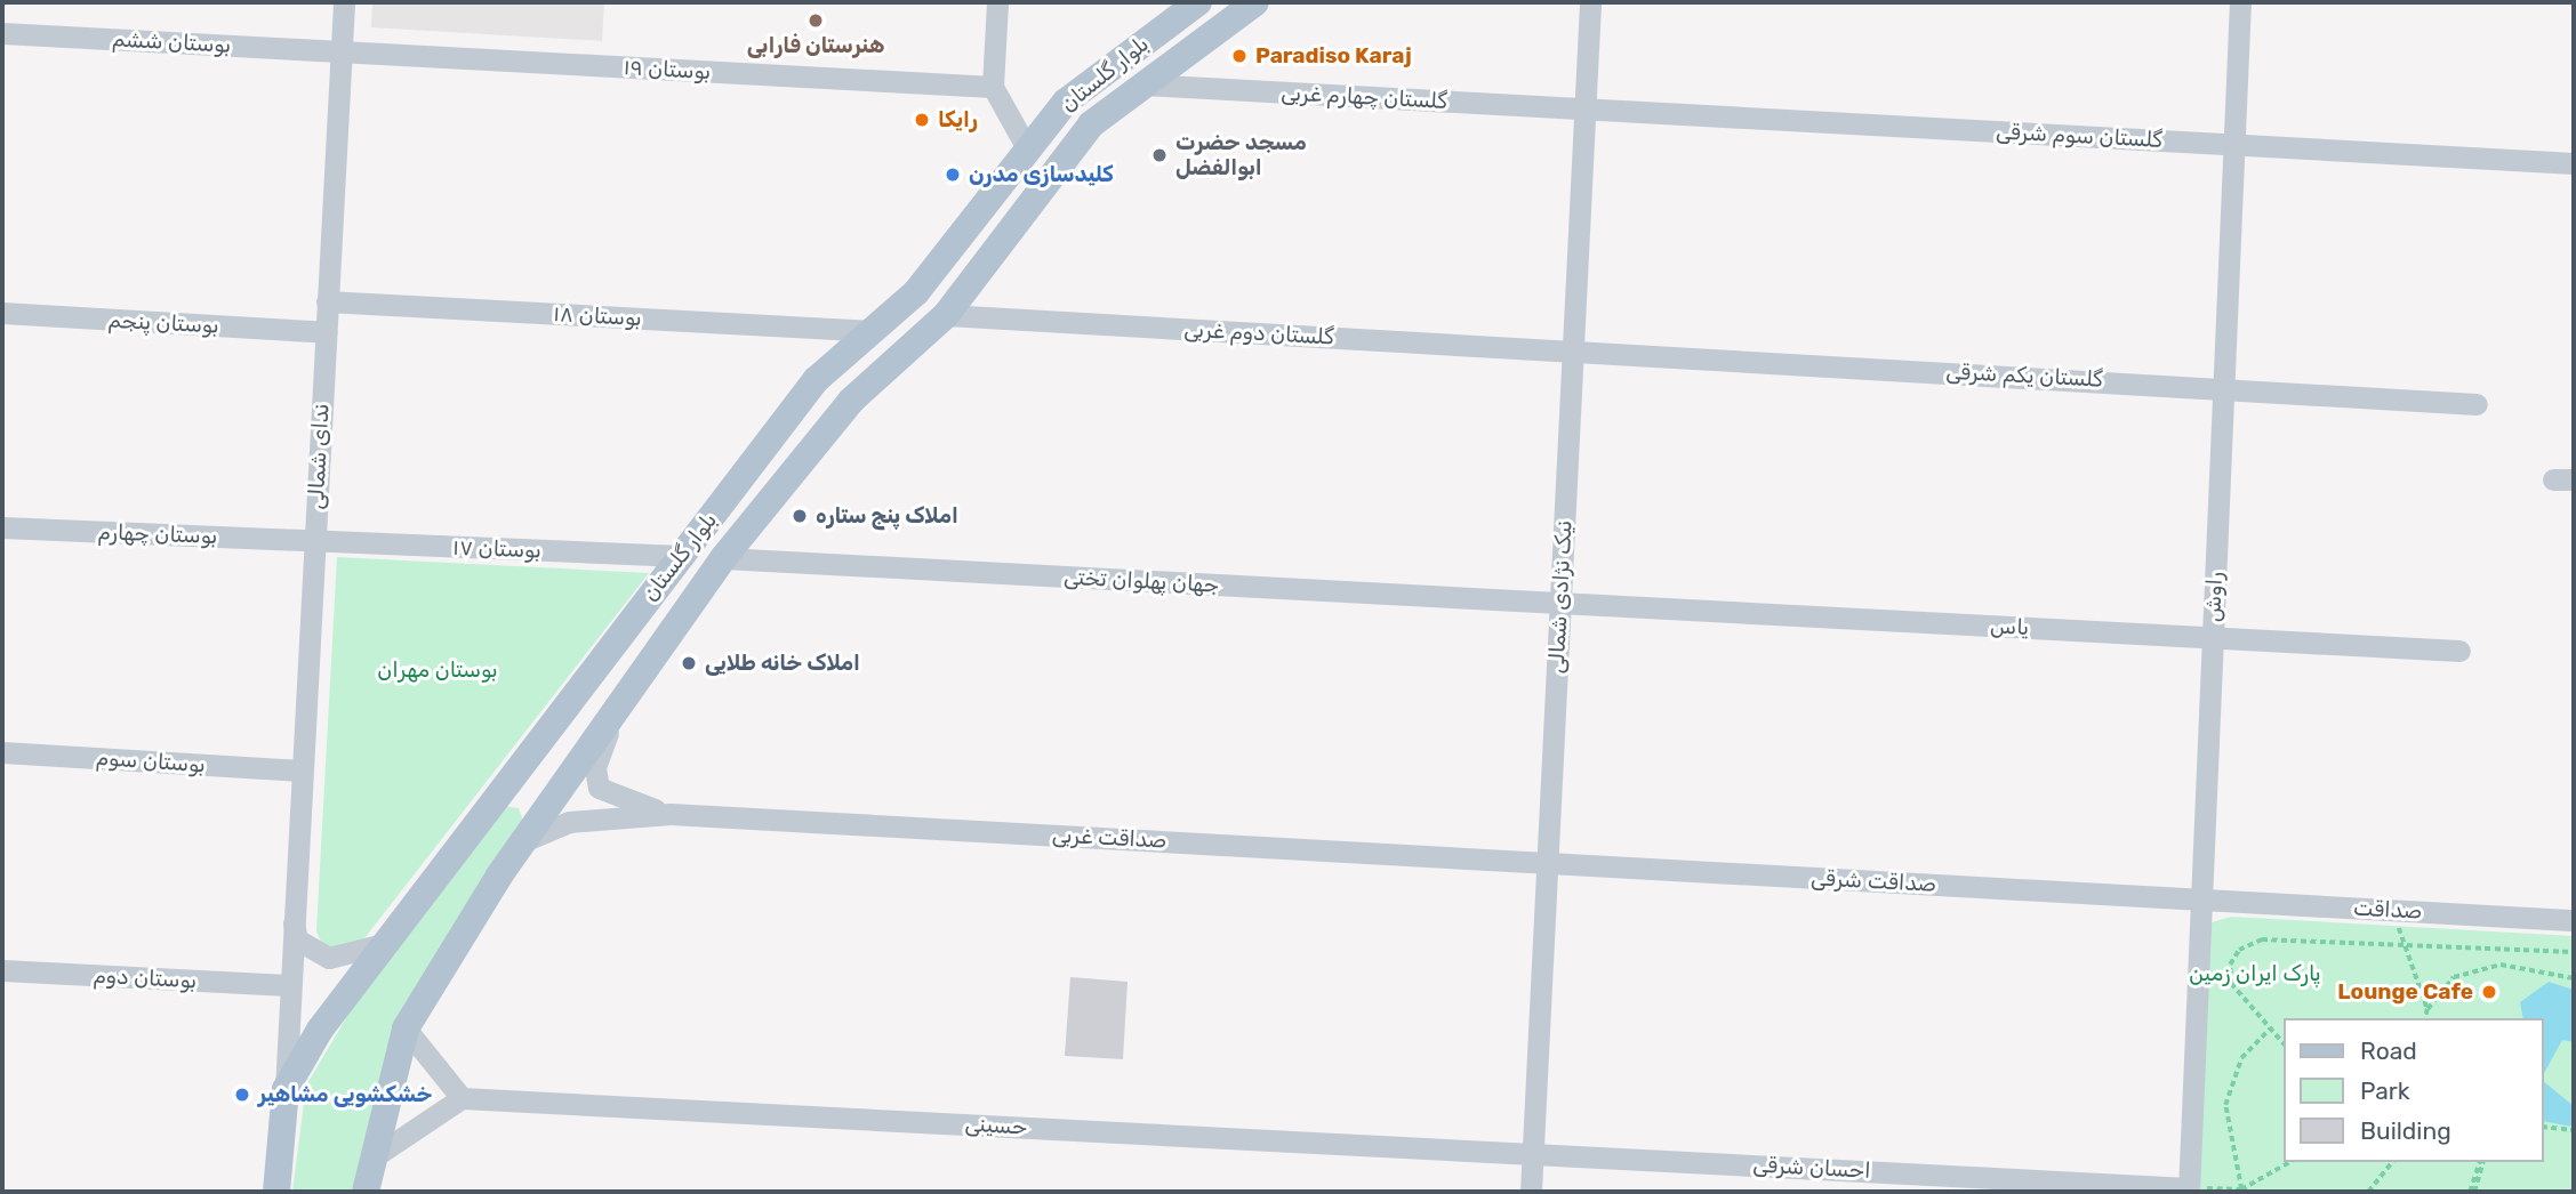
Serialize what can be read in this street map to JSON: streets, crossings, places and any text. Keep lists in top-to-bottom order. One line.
{"streets":{"main road":["بلوار گلستان"],"street":["بوستان ششم","بوستان ۱۹","گلستان چهارم غربی","گلستان سوم شرقی","بوستان ۱۸","بوستان پنجم","گلستان دوم غربی","گلستان یکم شرقی","ندای شمالی","بوستان چهارم","بوستان ۱۷","جهان پهلوان تختی","نیک نژادی شمالی","راوش","یاس","بوستان سوم","صداقت غربی","صداقت شرقی","صداقت","بوستان دوم","حسینی","احسان شرقی"]},"crossings":[["بوستان ششم","بوستان ۱۹"],["بوستان ششم","ندای شمالی"],["بوستان ۱۹","ندای شمالی"],["بلوار گلستان","گلستان چهارم غربی"],["بلوار گلستان","بوستان ۱۸"],["بلوار گلستان","گلستان دوم غربی"],["بلوار گلستان","ندای شمالی"],["بلوار گلستان","بوستان ۱۷"],["بلوار گلستان","جهان پهلوان تختی"],["بلوار گلستان","صداقت غربی"],["گلستان چهارم غربی","گلستان سوم شرقی"],["گلستان چهارم غربی","نیک نژادی شمالی"],["گلستان سوم شرقی","نیک نژادی شمالی"],["گلستان سوم شرقی","راوش"],["بوستان ۱۸","ندای شمالی"],["بوستان پنجم","ندای شمالی"],["گلستان دوم غربی","گلستان یکم شرقی"],["گلستان دوم غربی","نیک نژادی شمالی"],["گلستان یکم شرقی","نیک نژادی شمالی"],["گلستان یکم شرقی","راوش"],["ندای شمالی","بوستان چهارم"],["ندای شمالی","بوستان ۱۷"],["ندای شمالی","بوستان سوم"],["ندای شمالی","بوستان دوم"],["بوستان چهارم","بوستان ۱۷"],["جهان پهلوان تختی","نیک نژادی شمالی"],["جهان پهلوان تختی","یاس"],["نیک نژادی شمالی","یاس"],["نیک نژادی شمالی","صداقت غربی"],["نیک نژادی شمالی","صداقت شرقی"],["نیک نژادی شمالی","حسینی"],["نیک نژادی شمالی","احسان شرقی"],["راوش","یاس"],["راوش","صداقت شرقی"],["راوش","صداقت"],["راوش","احسان شرقی"],["صداقت غربی","صداقت شرقی"],["صداقت شرقی","صداقت"],["حسینی","احسان شرقی"]],"parks":["بوستان مهران","پارک ایران زمین"],"places":["هنرستان فارابی","Paradiso Karaj","رایکا","مسجد حضرت ابوالفضل","کلیدسازی مدرن","املاک پنج ستاره","املاک خانه طلایی","Lounge Cafe","خشکشویی مشاهیر"],"legend":["Road","Park","Building"]}
